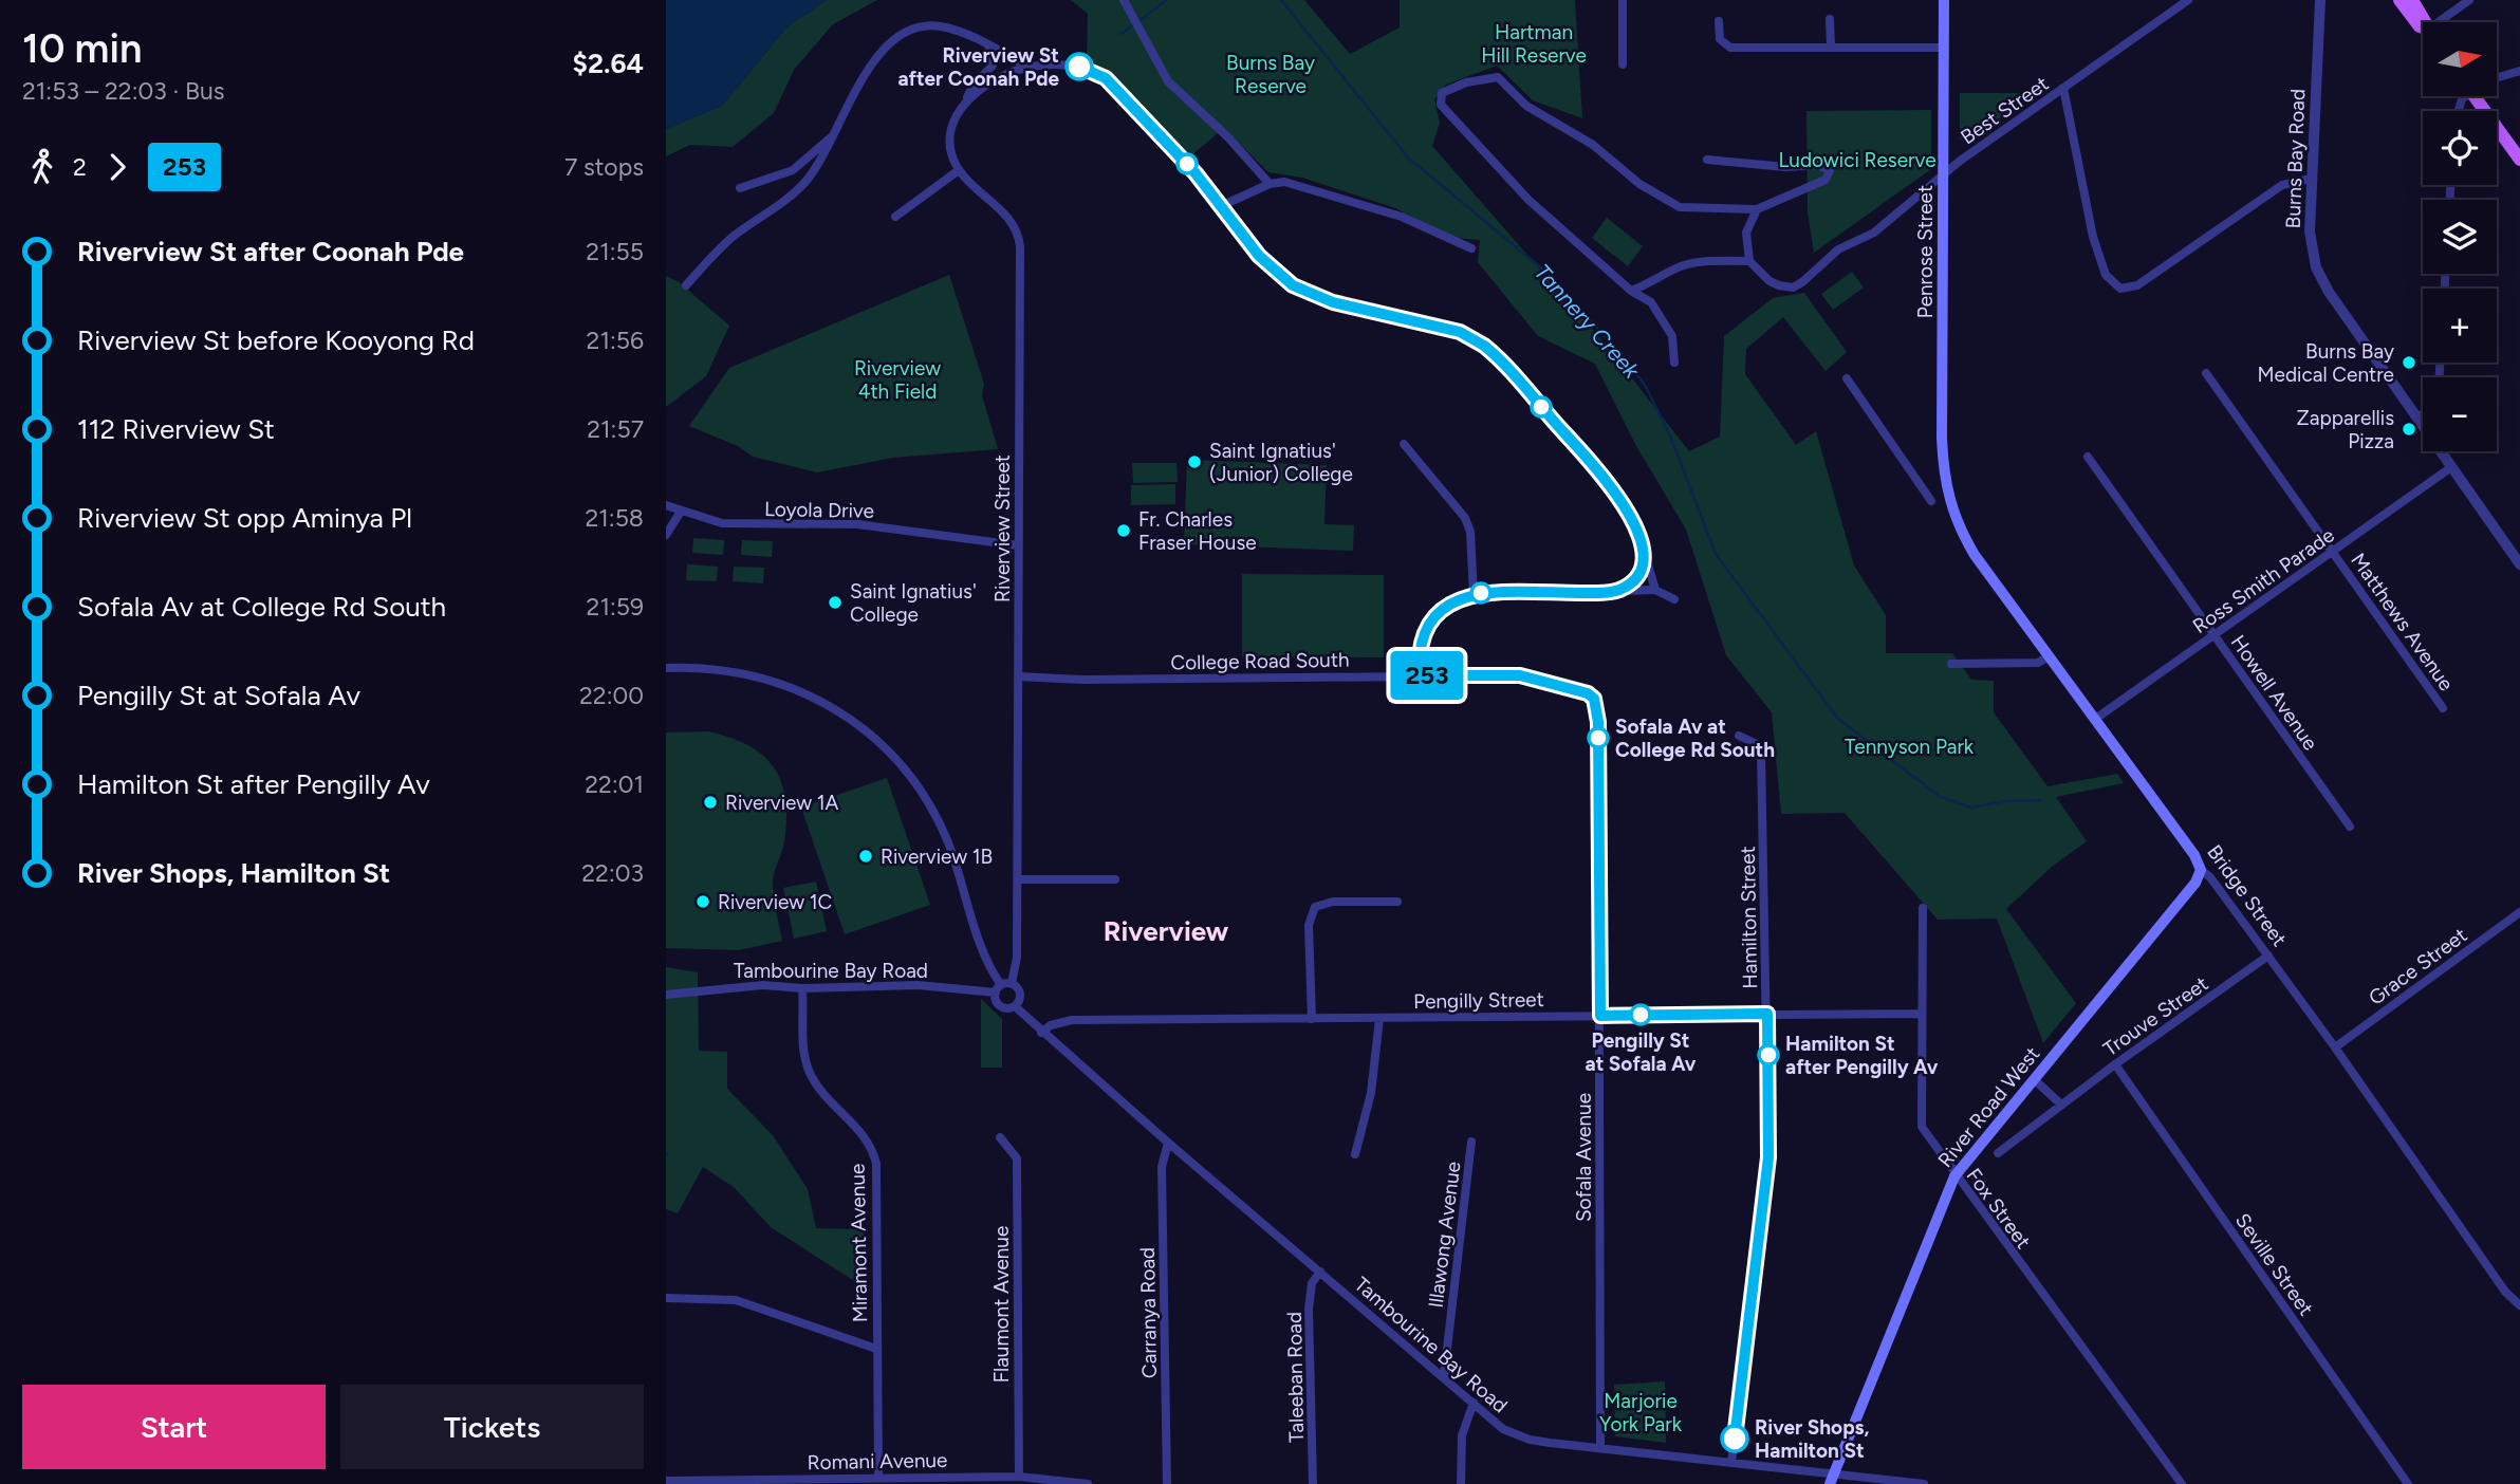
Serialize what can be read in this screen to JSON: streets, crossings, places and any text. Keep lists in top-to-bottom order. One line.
{"streets":{"main road":["Penrose Street","Bridge Street","River Road West"],"street":["Best Street","Burns Bay Road","Loyola Drive","Riverview Street","Ross Smith Parade","Matthews Avenue","College Road South","Howell Avenue","Hamilton Street","Grace Street","Tambourine Bay Road","Pengilly Street","Trouve Street","Sofala Avenue","Fox Street","Illawong Avenue","Miramont Avenue","Seville Street","Flaumont Avenue","Carranya Road","Taleeban Road","Romani Avenue"]},"crossings":[["Best Street","Penrose Street"],["Burns Bay Road","Ross Smith Parade"],["Penrose Street","Bridge Street"],["Loyola Drive","Riverview Street"],["Riverview Street","College Road South"],["Riverview Street","Tambourine Bay Road"],["Ross Smith Parade","Matthews Avenue"],["Ross Smith Parade","Howell Avenue"],["Ross Smith Parade","Bridge Street"],["College Road South","Sofala Avenue"],["Bridge Street","Grace Street"],["Bridge Street","Trouve Street"],["Bridge Street","River Road West"],["Hamilton Street","Tambourine Bay Road"],["Hamilton Street","Pengilly Street"],["Tambourine Bay Road","Pengilly Street"],["Tambourine Bay Road","River Road West"],["Tambourine Bay Road","Sofala Avenue"],["Tambourine Bay Road","Illawong Avenue"],["Tambourine Bay Road","Miramont Avenue"],["Tambourine Bay Road","Carranya Road"],["Tambourine Bay Road","Taleeban Road"],["Pengilly Street","Sofala Avenue"],["Pengilly Street","Fox Street"],["Trouve Street","Seville Street"],["River Road West","Fox Street"],["Miramont Avenue","Romani Avenue"],["Flaumont Avenue","Romani Avenue"]],"districts":["Riverview"],"water":["Tannery Creek"],"parks":["Hartman Hill Reserve","Burns Bay Reserve","Ludowici Reserve","Riverview 4th Field","Tennyson Park","Marjorie York Park"],"places":["Riverview St after Coonah Pde","Burns Bay Medical Centre","Zapparellis Pizza","Saint Ignatius' (Junior) College","Fr. Charles Fraser House","Saint Ignatius' College","Sofala Av at College Rd South","Riverview 1A","Riverview 1B","Riverview 1C","Pengilly St at Sofala Av","Hamilton St after Pengilly Av","River Shops, Hamilton St"],"lines":["bus line 253"],"north":"right","page":{"heading":["10 min","21:53 – 22:03 · Bus","$2.64"],"on_map":"253","map_buttons":["+","−"],"legs":["2","253","7 stops"],"list":[{"name":"Riverview St after Coonah Pde","value":"21:55"},{"name":"Riverview St before Kooyong Rd","value":"21:56"},{"name":"112 Riverview St","value":"21:57"},{"name":"Riverview St opp Aminya Pl","value":"21:58"},{"name":"Sofala Av at College Rd South","value":"21:59"},{"name":"Pengilly St at Sofala Av","value":"22:00"},{"name":"Hamilton St after Pengilly Av","value":"22:01"},{"name":"River Shops, Hamilton St","value":"22:03"}],"buttons":["Start","Tickets"]}}
